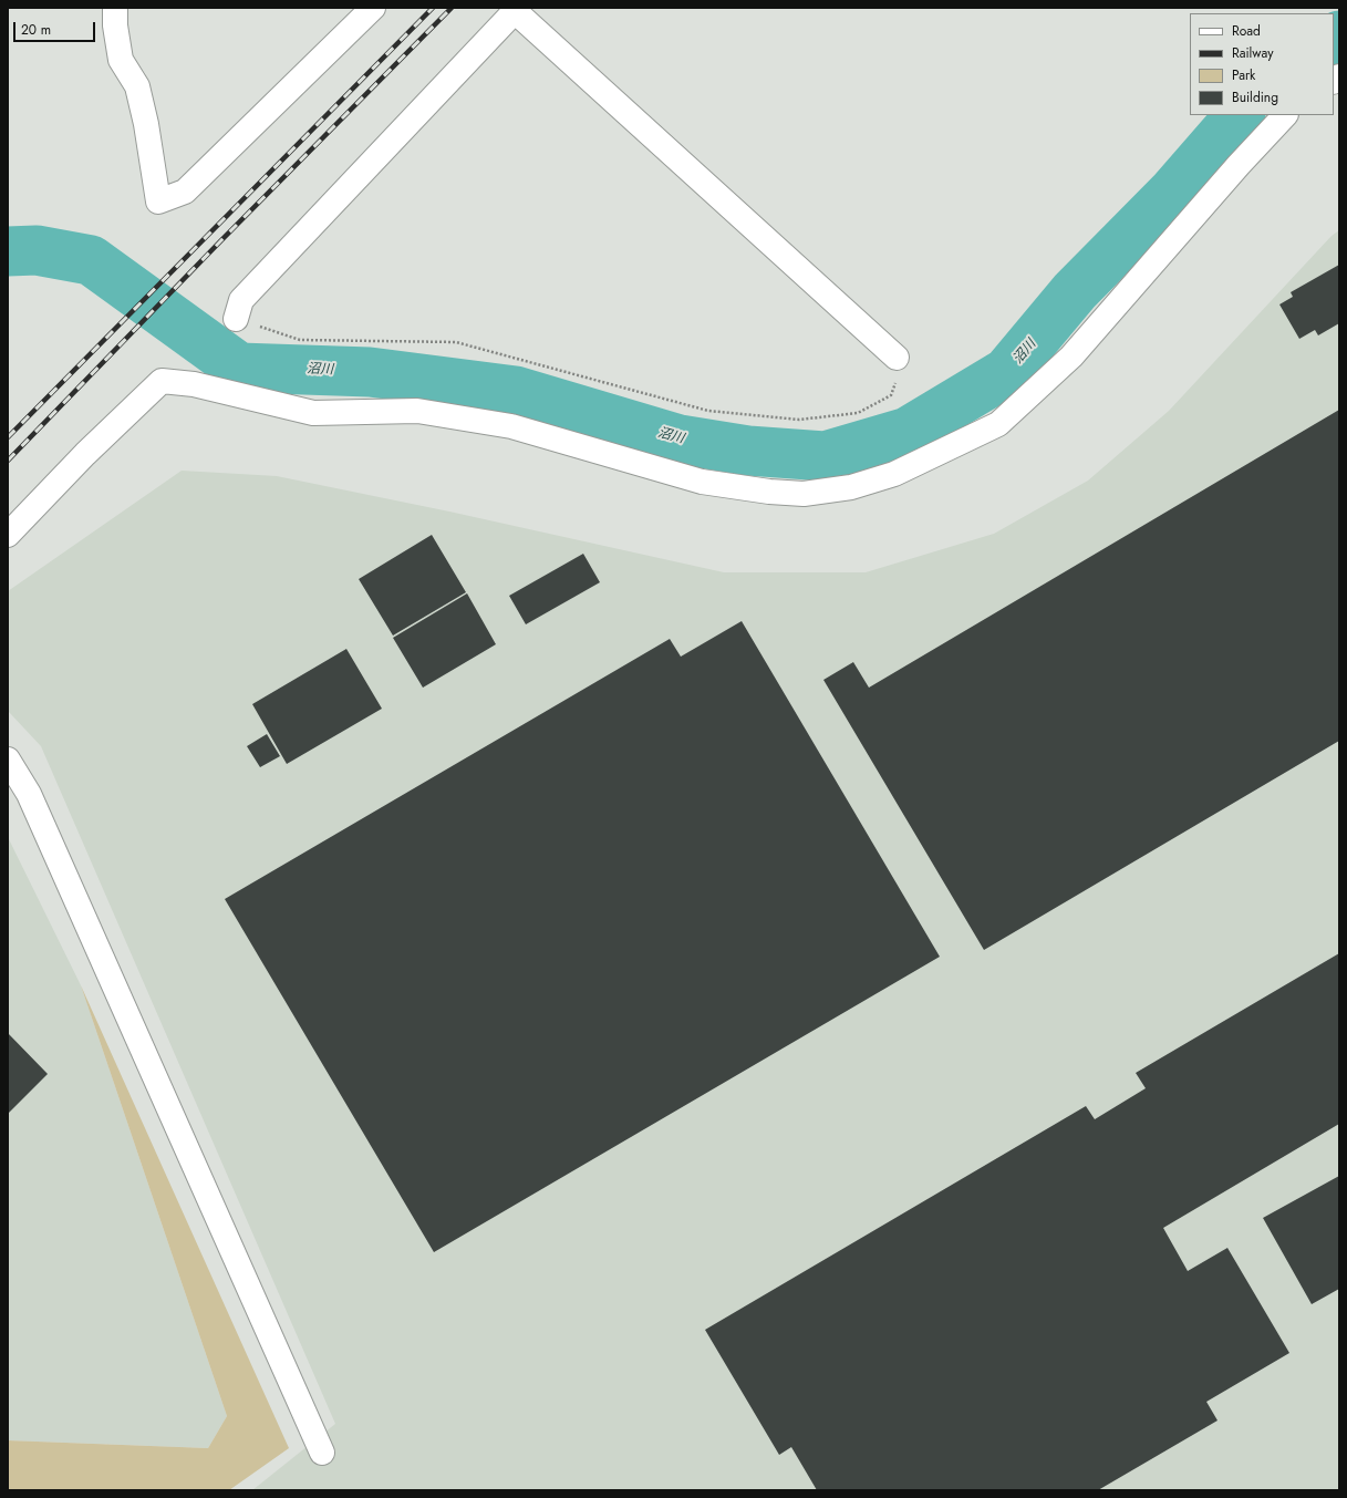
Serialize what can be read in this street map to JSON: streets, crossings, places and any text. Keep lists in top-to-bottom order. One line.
{"water":["沼川"],"legend":["Road","Railway","Park","Building"],"scale_bar":"20 m"}
